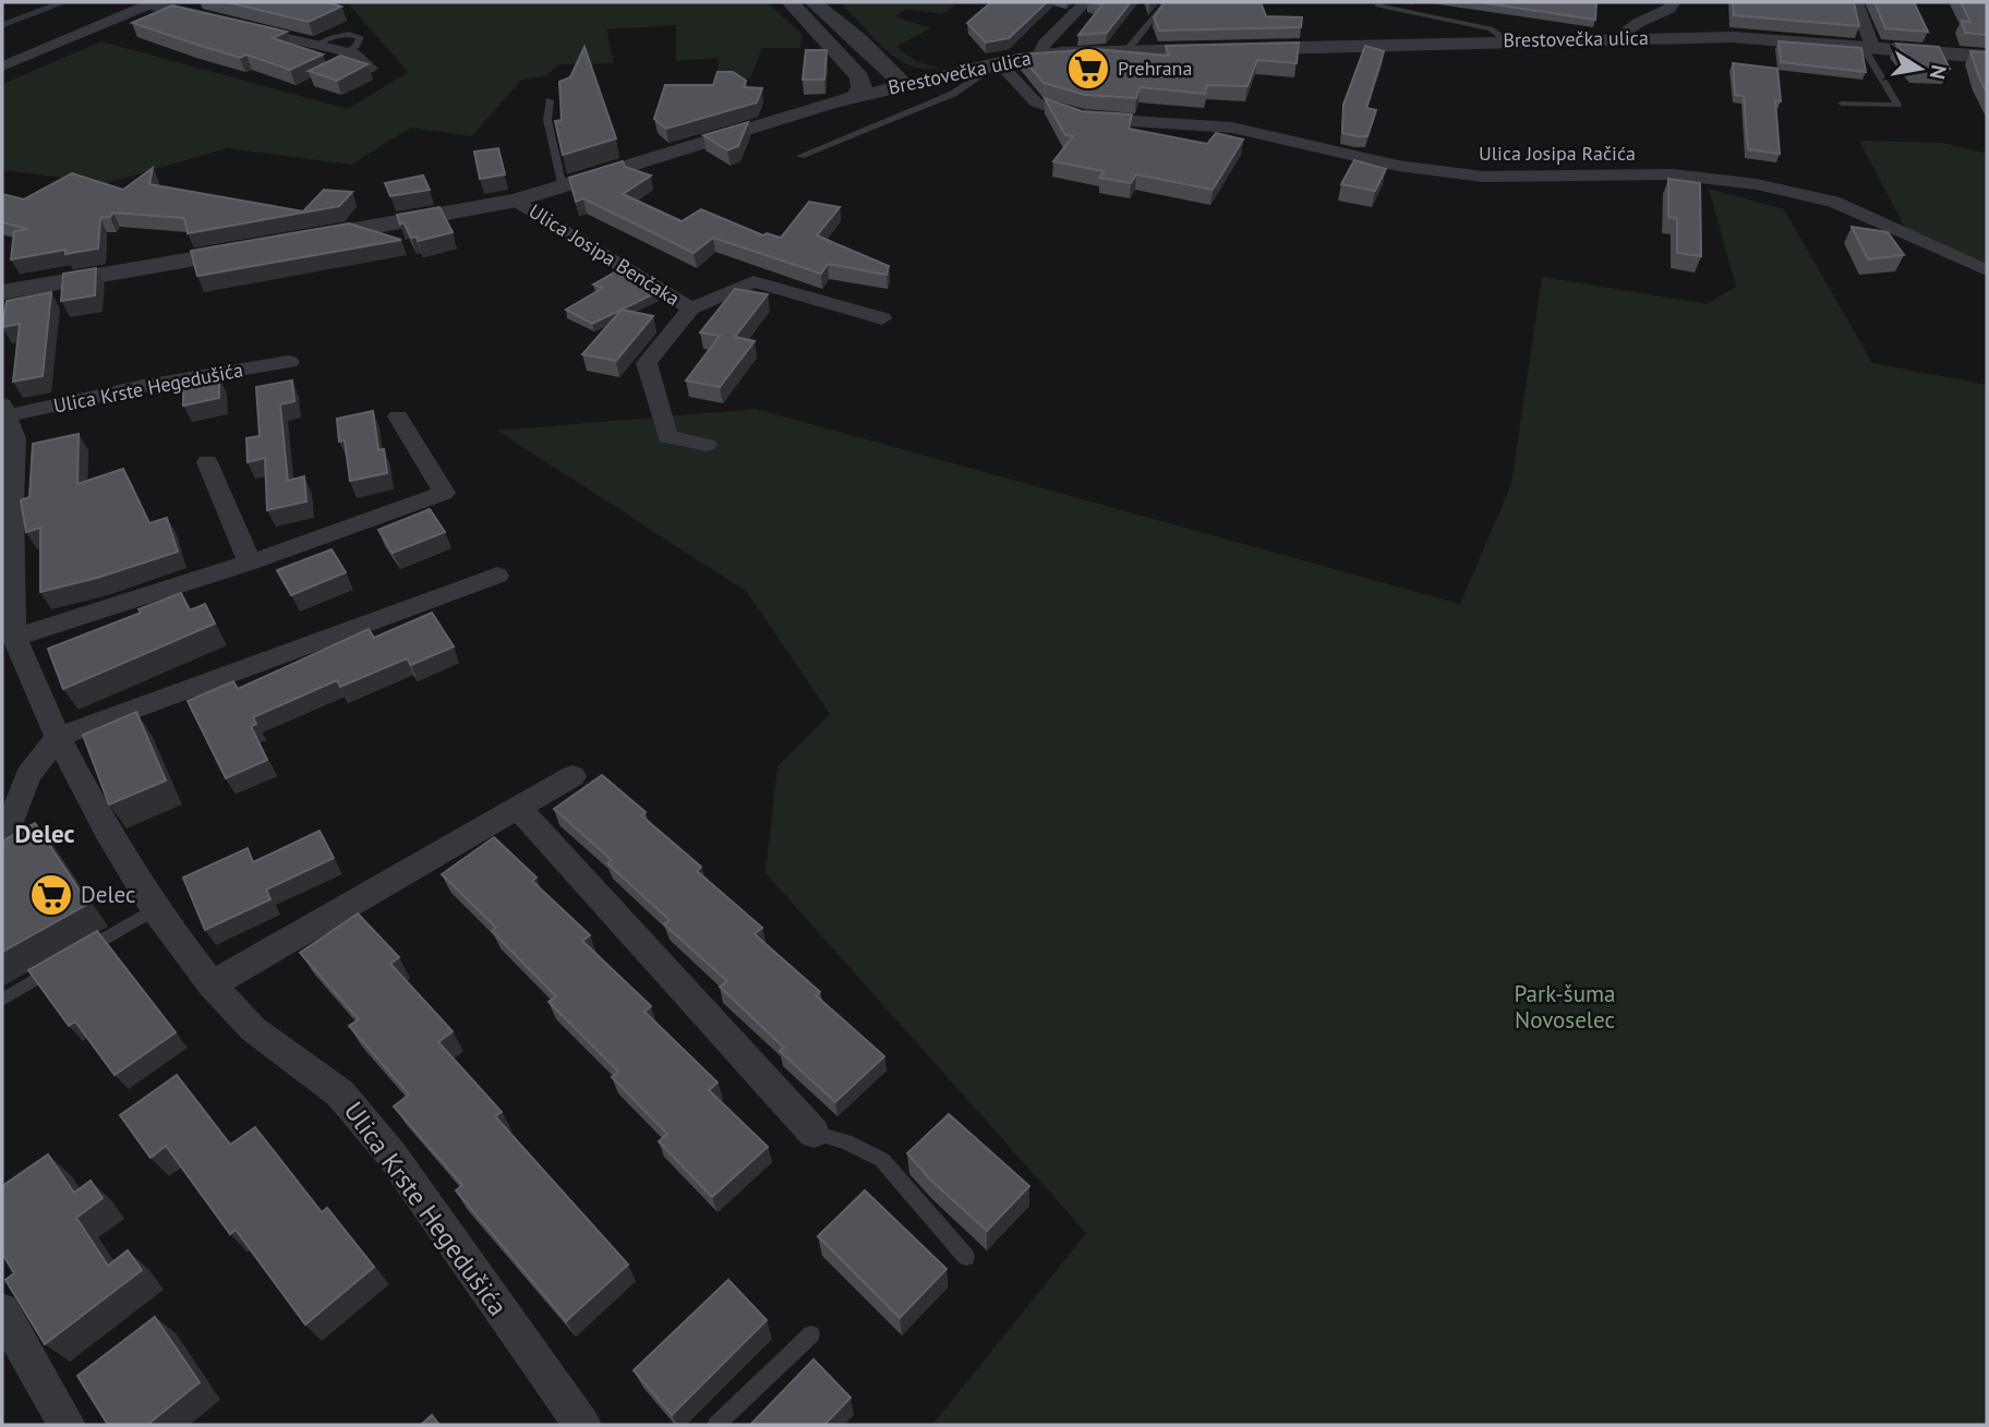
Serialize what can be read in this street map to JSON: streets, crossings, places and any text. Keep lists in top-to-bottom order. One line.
{"streets":{"street":["Brestovečka ulica","Ulica Josipa Račića","Ulica Josipa Benčaka","Ulica Krste Hegedušića"]},"crossings":[["Brestovečka ulica","Ulica Josipa Račića"],["Brestovečka ulica","Ulica Josipa Benčaka"]],"districts":["Delec"],"parks":["Park-šuma Novoselec"],"places":{"supermarket":["Prehrana","Delec"]},"north":"right"}
